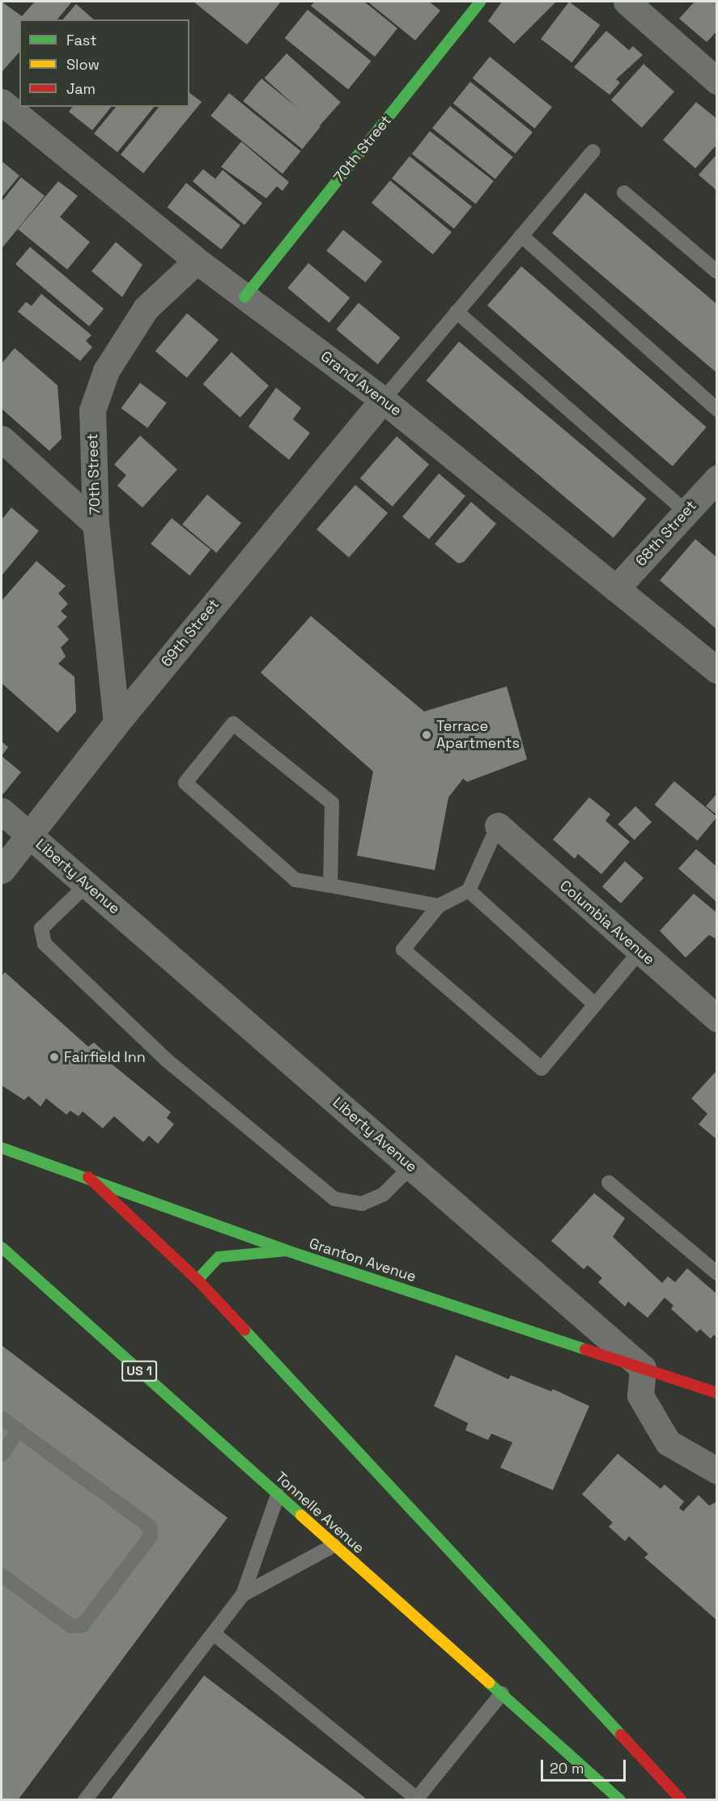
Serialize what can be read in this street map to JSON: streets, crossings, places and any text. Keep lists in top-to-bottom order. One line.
{"streets":{"main road":["70th Street","Granton Avenue","US 1","Tonnelle Avenue"],"street":["Grand Avenue","68th Street","69th Street","Liberty Avenue","Columbia Avenue"]},"crossings":[["70th Street","Grand Avenue"],["70th Street","69th Street"],["Grand Avenue","68th Street"],["Grand Avenue","69th Street"],["69th Street","Liberty Avenue"],["Liberty Avenue","Granton Avenue"]],"places":["Terrace Apartments","Fairfield Inn"],"legend":["Fast","Slow","Jam"],"scale_bar":"20 m"}
